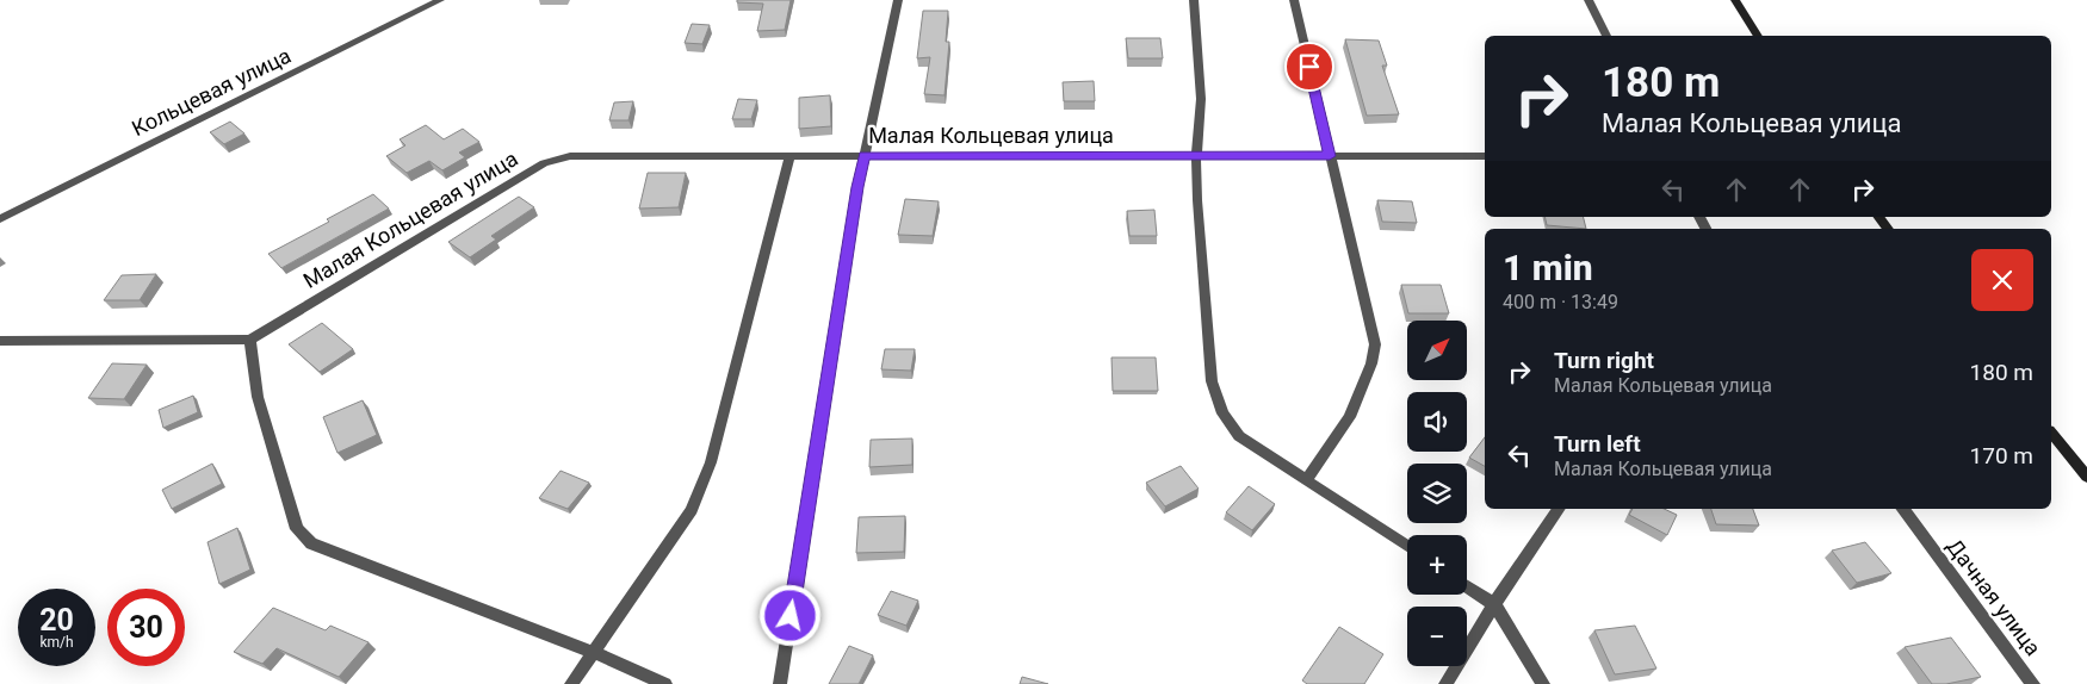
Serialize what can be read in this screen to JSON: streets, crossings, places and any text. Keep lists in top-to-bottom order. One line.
{"streets":{"street":["Кольцевая улица","Малая Кольцевая улица","Дачная улица"]},"north":"top right","page":{"turn":["180 m","Малая Кольцевая улица"],"heading":["1 min","400 m · 13:49"],"map_buttons":["+","−"],"list":[{"name":"Turn right","note":"Малая Кольцевая улица","value":"180 m"},{"name":"Turn left","note":"Малая Кольцевая улица","value":"170 m"}],"speed":"20 km/h","limit":"30"}}
